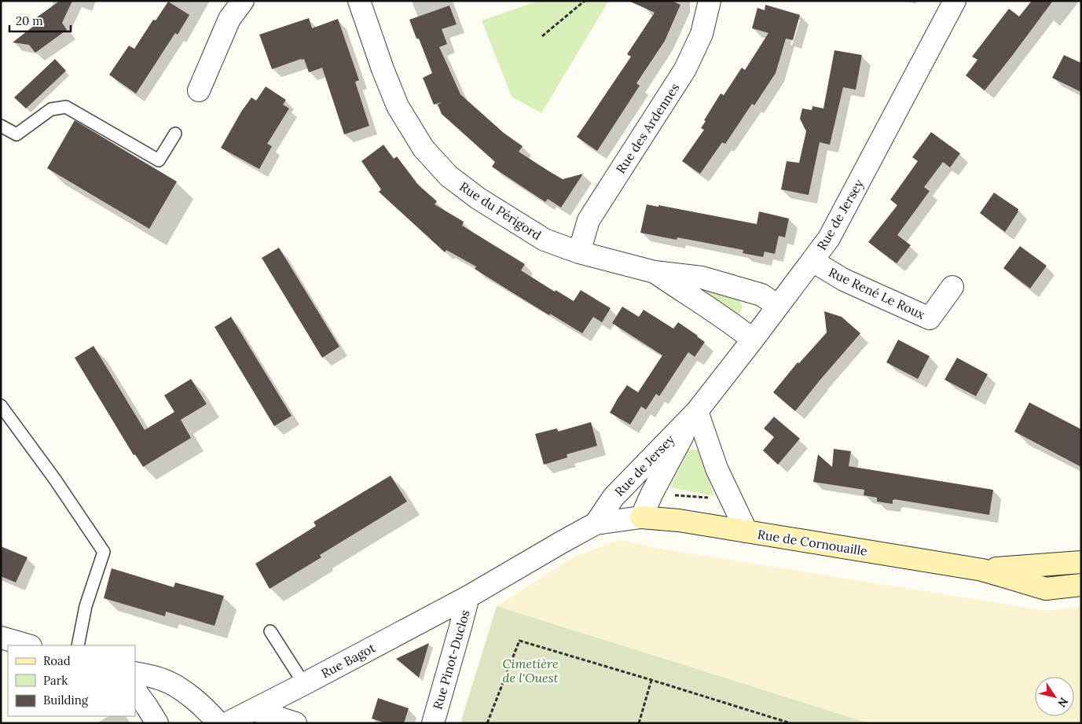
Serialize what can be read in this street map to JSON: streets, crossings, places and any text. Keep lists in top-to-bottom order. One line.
{"streets":{"street":["Rue des Ardennes","Rue du Périgord","Rue de Jersey","Rue René Le Roux","Rue de Cornouaille","Rue Pinot-Duclos","Rue Bagot"]},"crossings":[["Rue des Ardennes","Rue du Périgord"],["Rue du Périgord","Rue de Jersey"],["Rue de Jersey","Rue René Le Roux"],["Rue de Jersey","Rue de Cornouaille"],["Rue de Jersey","Rue Pinot-Duclos"],["Rue de Jersey","Rue Bagot"],["Rue Pinot-Duclos","Rue Bagot"]],"parks":["Cimetière de l'Ouest"],"legend":["Road","Park","Building"],"scale_bar":"20 m","north":"bottom right"}
